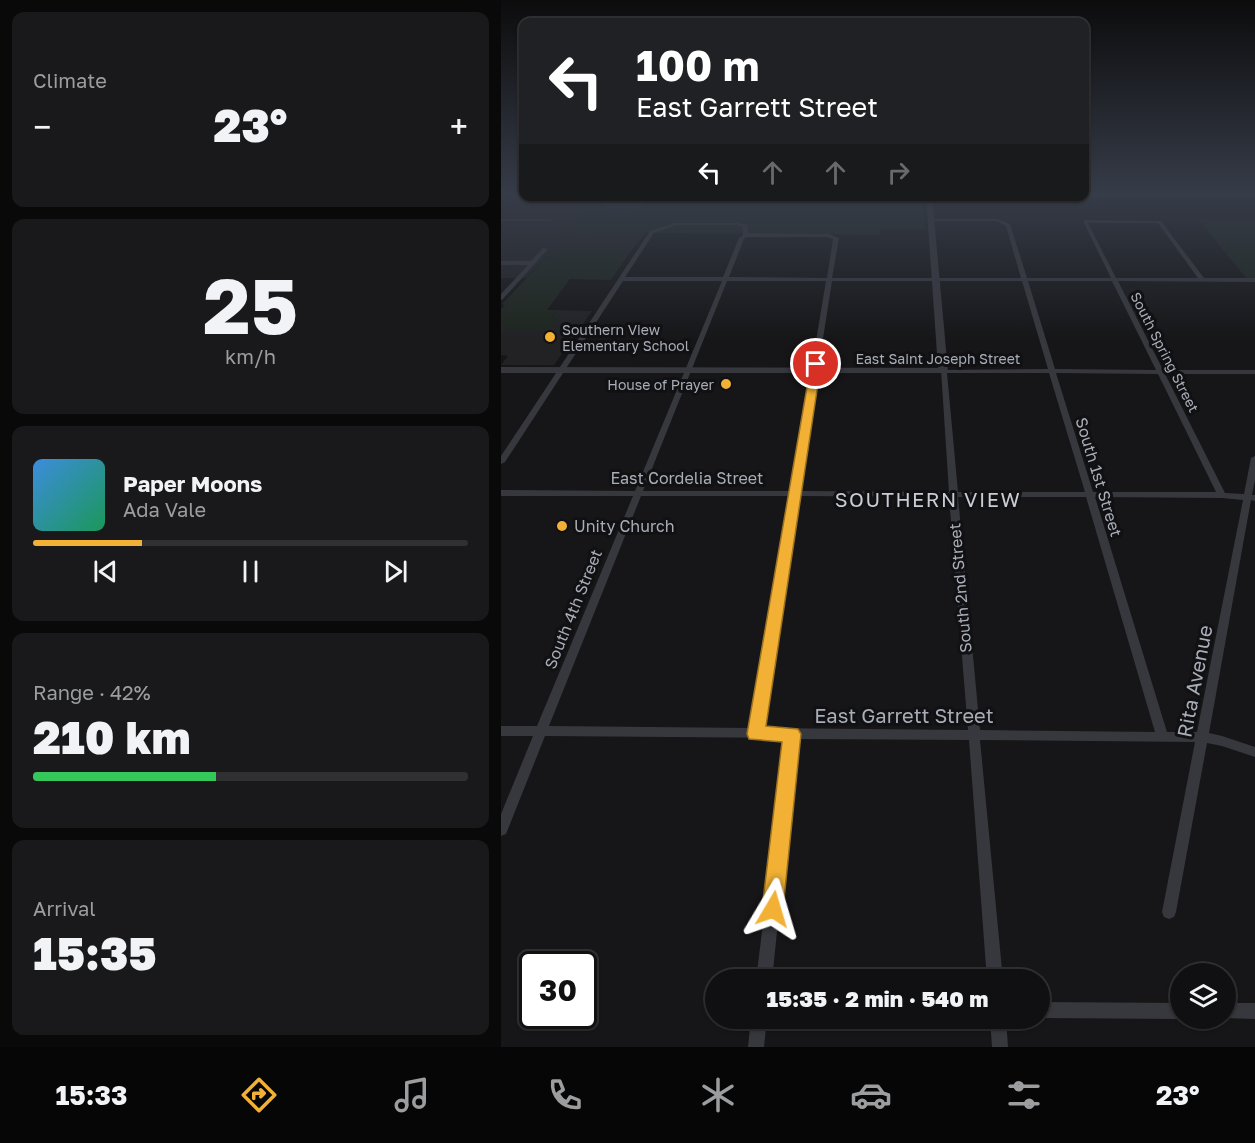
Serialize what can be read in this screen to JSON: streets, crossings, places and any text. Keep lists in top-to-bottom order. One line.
{"streets":{"street":["South Spring Street","East Saint Joseph Street","South 1st Street","East Cordelia Street","South 2nd Street","South 4th Street","Rita Avenue","East Garrett Street"]},"crossings":[["South Spring Street","East Saint Joseph Street"],["South Spring Street","East Cordelia Street"],["East Saint Joseph Street","South 1st Street"],["East Saint Joseph Street","South 2nd Street"],["East Saint Joseph Street","South 4th Street"],["South 1st Street","East Cordelia Street"],["South 1st Street","East Garrett Street"],["East Cordelia Street","South 2nd Street"],["East Cordelia Street","South 4th Street"],["East Cordelia Street","Rita Avenue"],["South 2nd Street","East Garrett Street"],["South 4th Street","East Garrett Street"],["Rita Avenue","East Garrett Street"]],"districts":["SOUTHERN VIEW"],"places":["Southern View Elementary School","House of Prayer","Unity Church"],"page":{"tile":["Climate",["25","km/h"],["Range · 42%","210 km"],["Arrival","15:35"]],"turn":["100 m","East Garrett Street"],"heat":["−","23°","+"],"song":["Paper Moons","Ada Vale"],"limit":"30","trip":"15:35 · 2 min · 540 m","tabs":["15:33","23°"]}}
